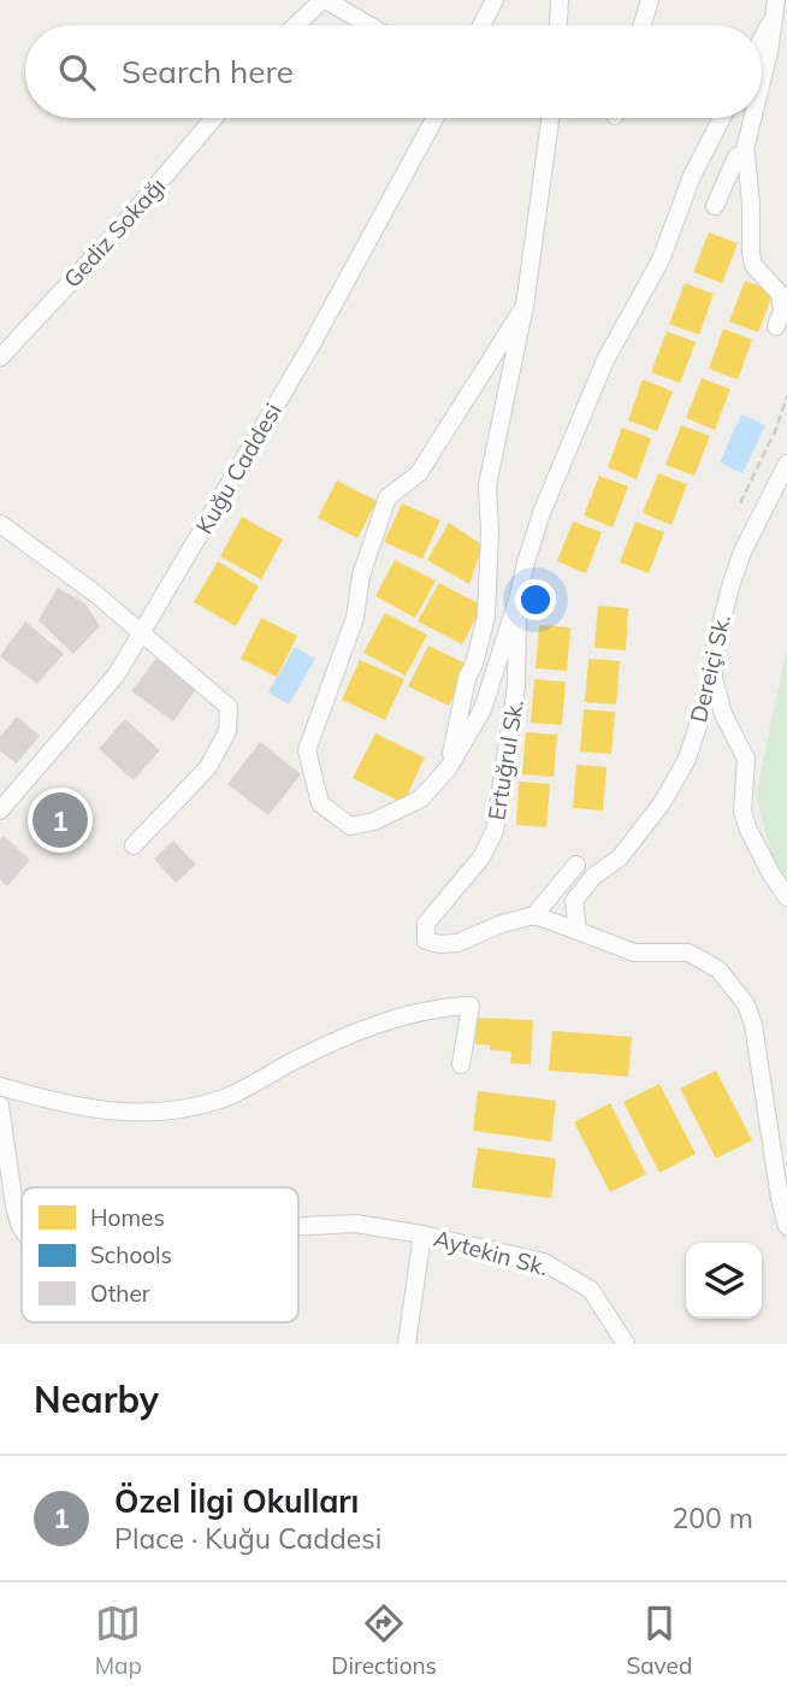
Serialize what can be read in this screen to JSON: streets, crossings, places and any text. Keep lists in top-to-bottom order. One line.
{"streets":{"street":["Gediz Sokağı","Kuğu Caddesi","Dereiçi Sk.","Ertuğrul Sk.","Aytekin Sk."]},"legend":["Homes","Schools","Other"],"page":{"search":"Search here","pins":"1","heading":"Nearby","list":[{"mark":"1","name":"Özel İlgi Okulları","note":"Place · Kuğu Caddesi","value":"200 m"}],"nav":["Map","Directions","Saved"]}}
